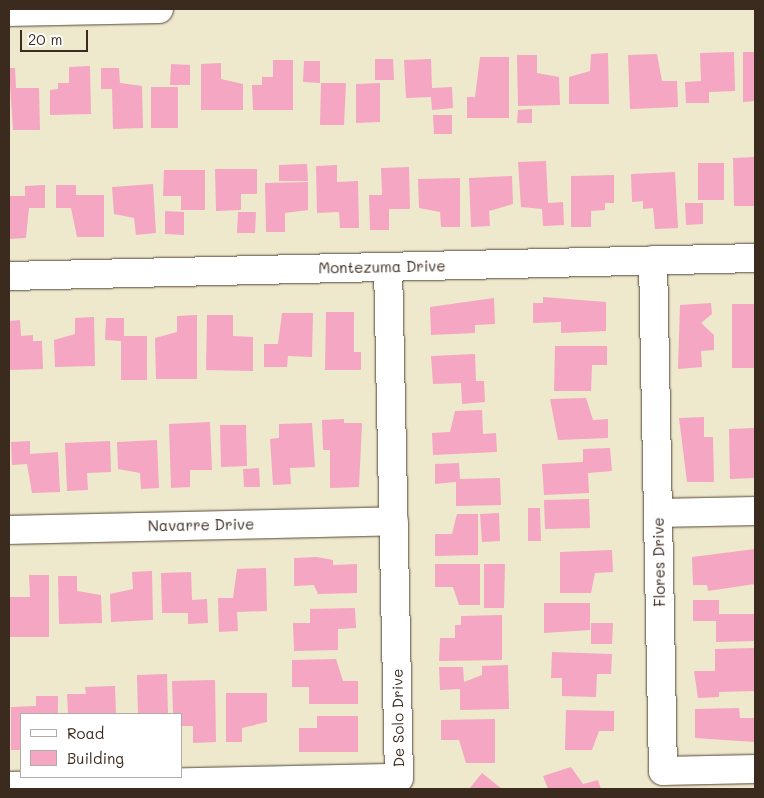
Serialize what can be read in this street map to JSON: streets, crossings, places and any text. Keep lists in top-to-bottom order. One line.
{"streets":{"street":["Montezuma Drive","Navarre Drive","Flores Drive","De Solo Drive"]},"crossings":[["Montezuma Drive","Flores Drive"],["Montezuma Drive","De Solo Drive"],["Navarre Drive","De Solo Drive"]],"legend":["Road","Building"],"scale_bar":"20 m"}
